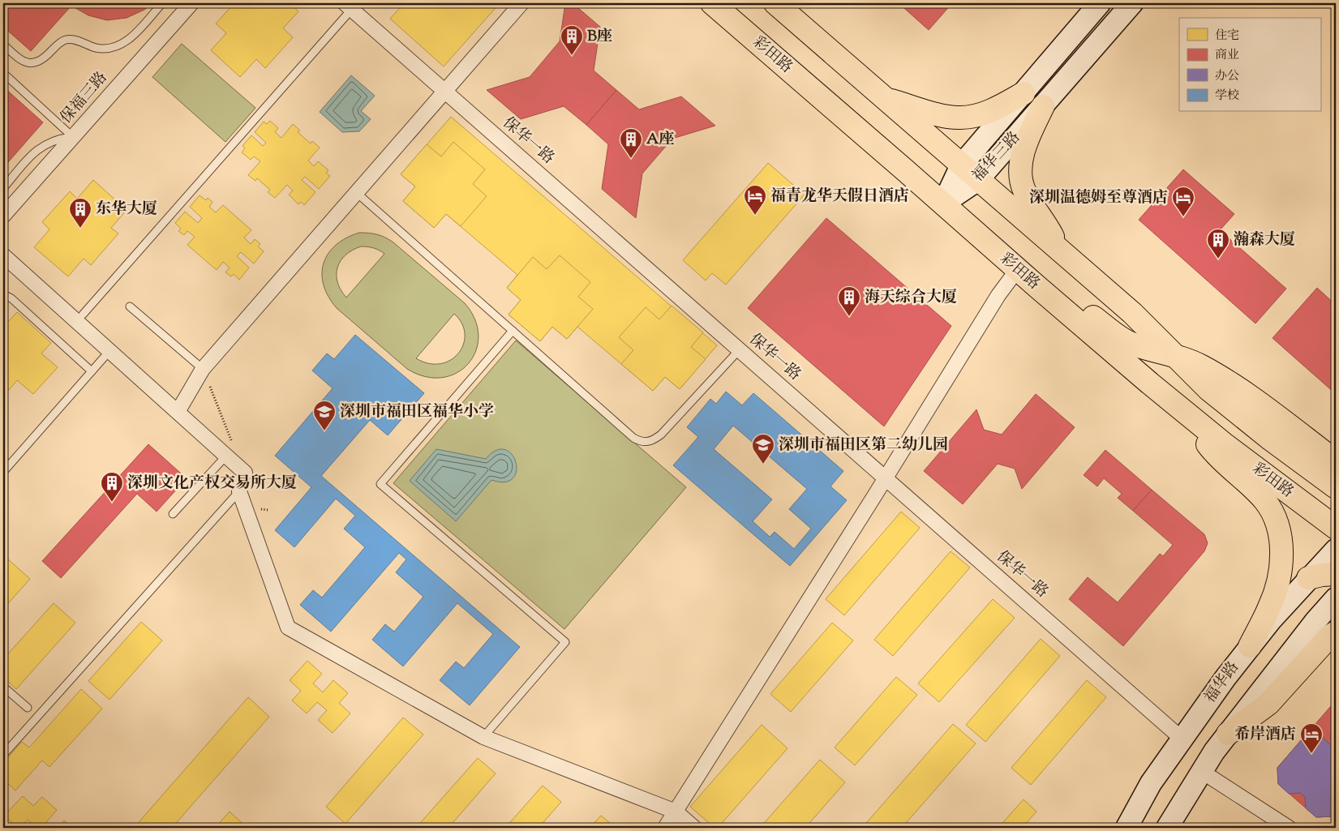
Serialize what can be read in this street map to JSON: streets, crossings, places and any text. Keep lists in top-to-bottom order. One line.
{"streets":{"main road":["彩田路","福华三路","福华路"],"street":["保福三路","保华一路"]},"crossings":[["彩田路","福华三路"],["保华一路","福华路"]],"places":{"building":["B座","A座","东华大厦","瀚森大厦","海天综合大厦","深圳文化产权交易所大厦"],"hotel":["福青龙华天假日酒店","深圳温德姆至尊酒店","希岸酒店"],"school or university":["深圳市福田区福华小学","深圳市福田区第二幼儿园"]},"legend":["住宅","商业","办公","学校"]}
